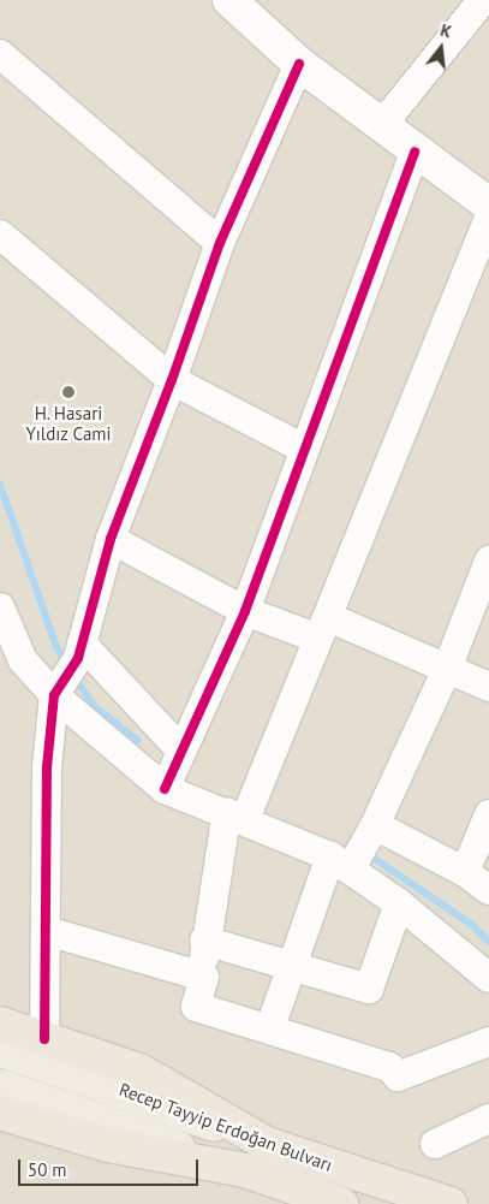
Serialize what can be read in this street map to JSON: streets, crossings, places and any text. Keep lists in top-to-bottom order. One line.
{"streets":{"highway":["Recep Tayyip Erdoğan Bulvarı"]},"places":["H. Hasari Yıldız Cami"],"scale_bar":"50 m","north":"top"}
